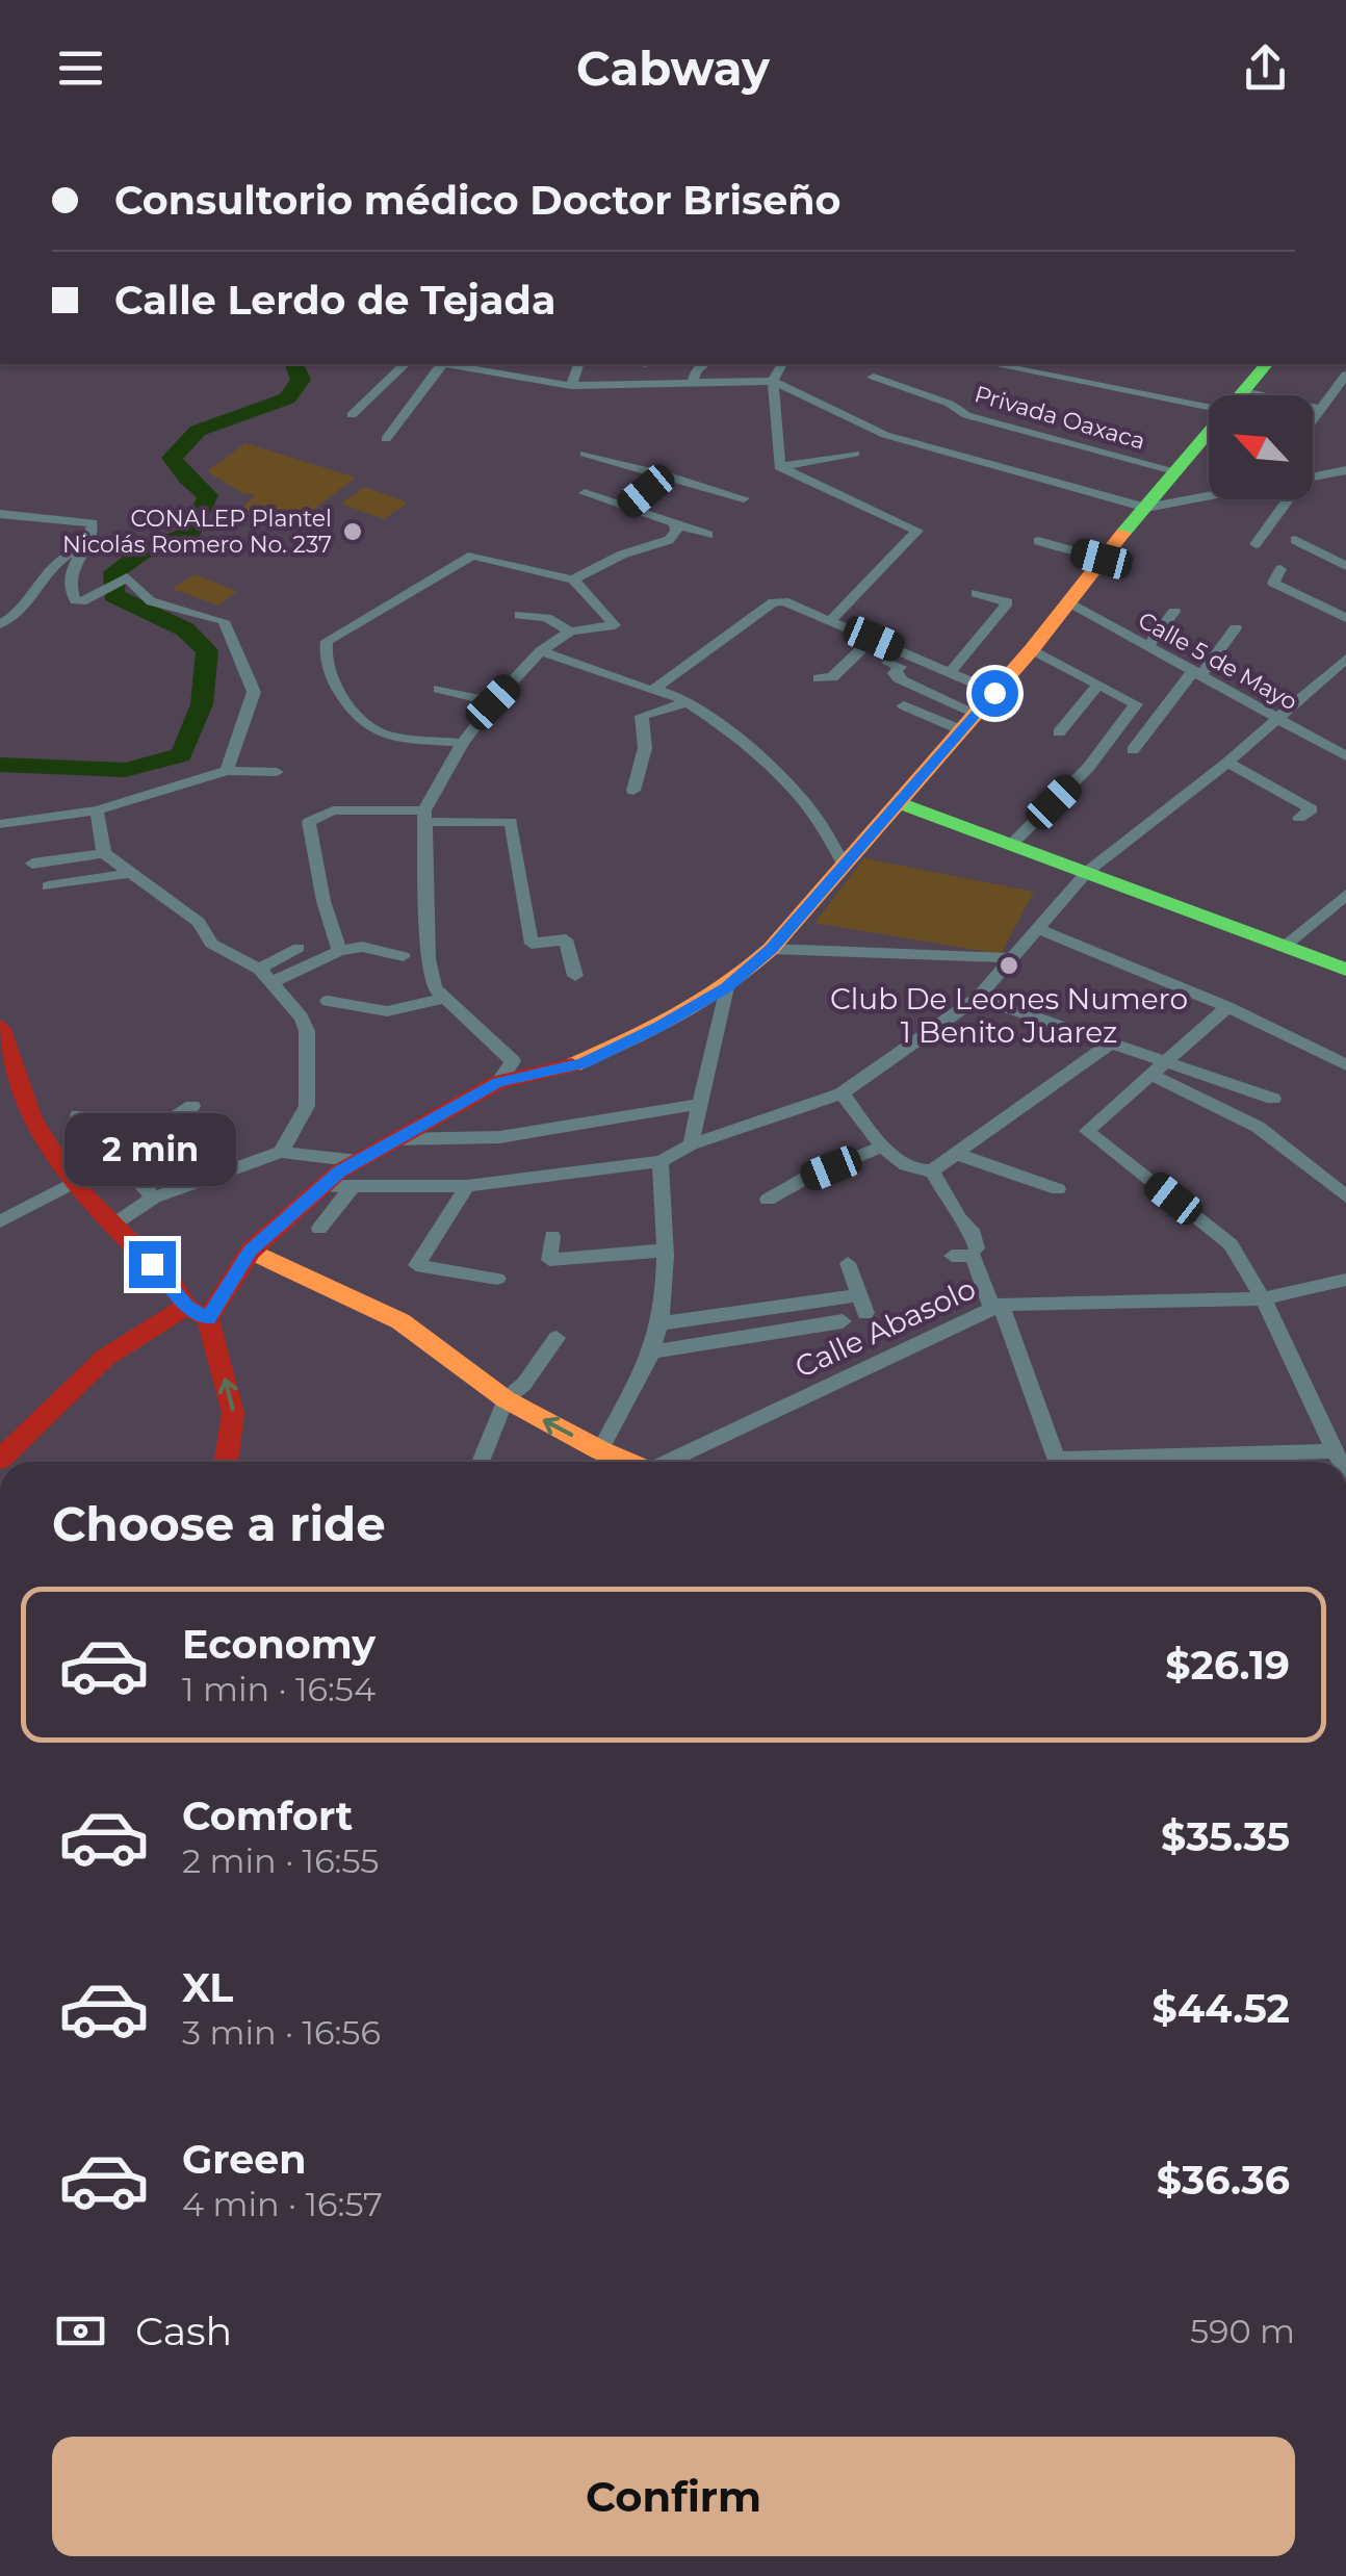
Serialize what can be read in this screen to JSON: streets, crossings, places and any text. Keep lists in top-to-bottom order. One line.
{"streets":{"street":["Privada Oaxaca","Calle 5 de Mayo","Calle Abasolo"]},"places":["CONALEP Plantel Nicolás Romero No. 237","Club De Leones Numero 1 Benito Juarez"],"north":"top left","page":{"header":"Cabway","banner":["Consultorio médico Doctor Briseño","Calle Lerdo de Tejada"],"bubble":"2 min","heading":"Choose a ride","list":[{"name":"Economy","note":"1 min · 16:54","value":"$26.19"},{"name":"Comfort","note":"2 min · 16:55","value":"$35.35"},{"name":"XL","note":"3 min · 16:56","value":"$44.52"},{"name":"Green","note":"4 min · 16:57","value":"$36.36"}],"pay":["Cash","590 m"],"buttons":"Confirm"}}
